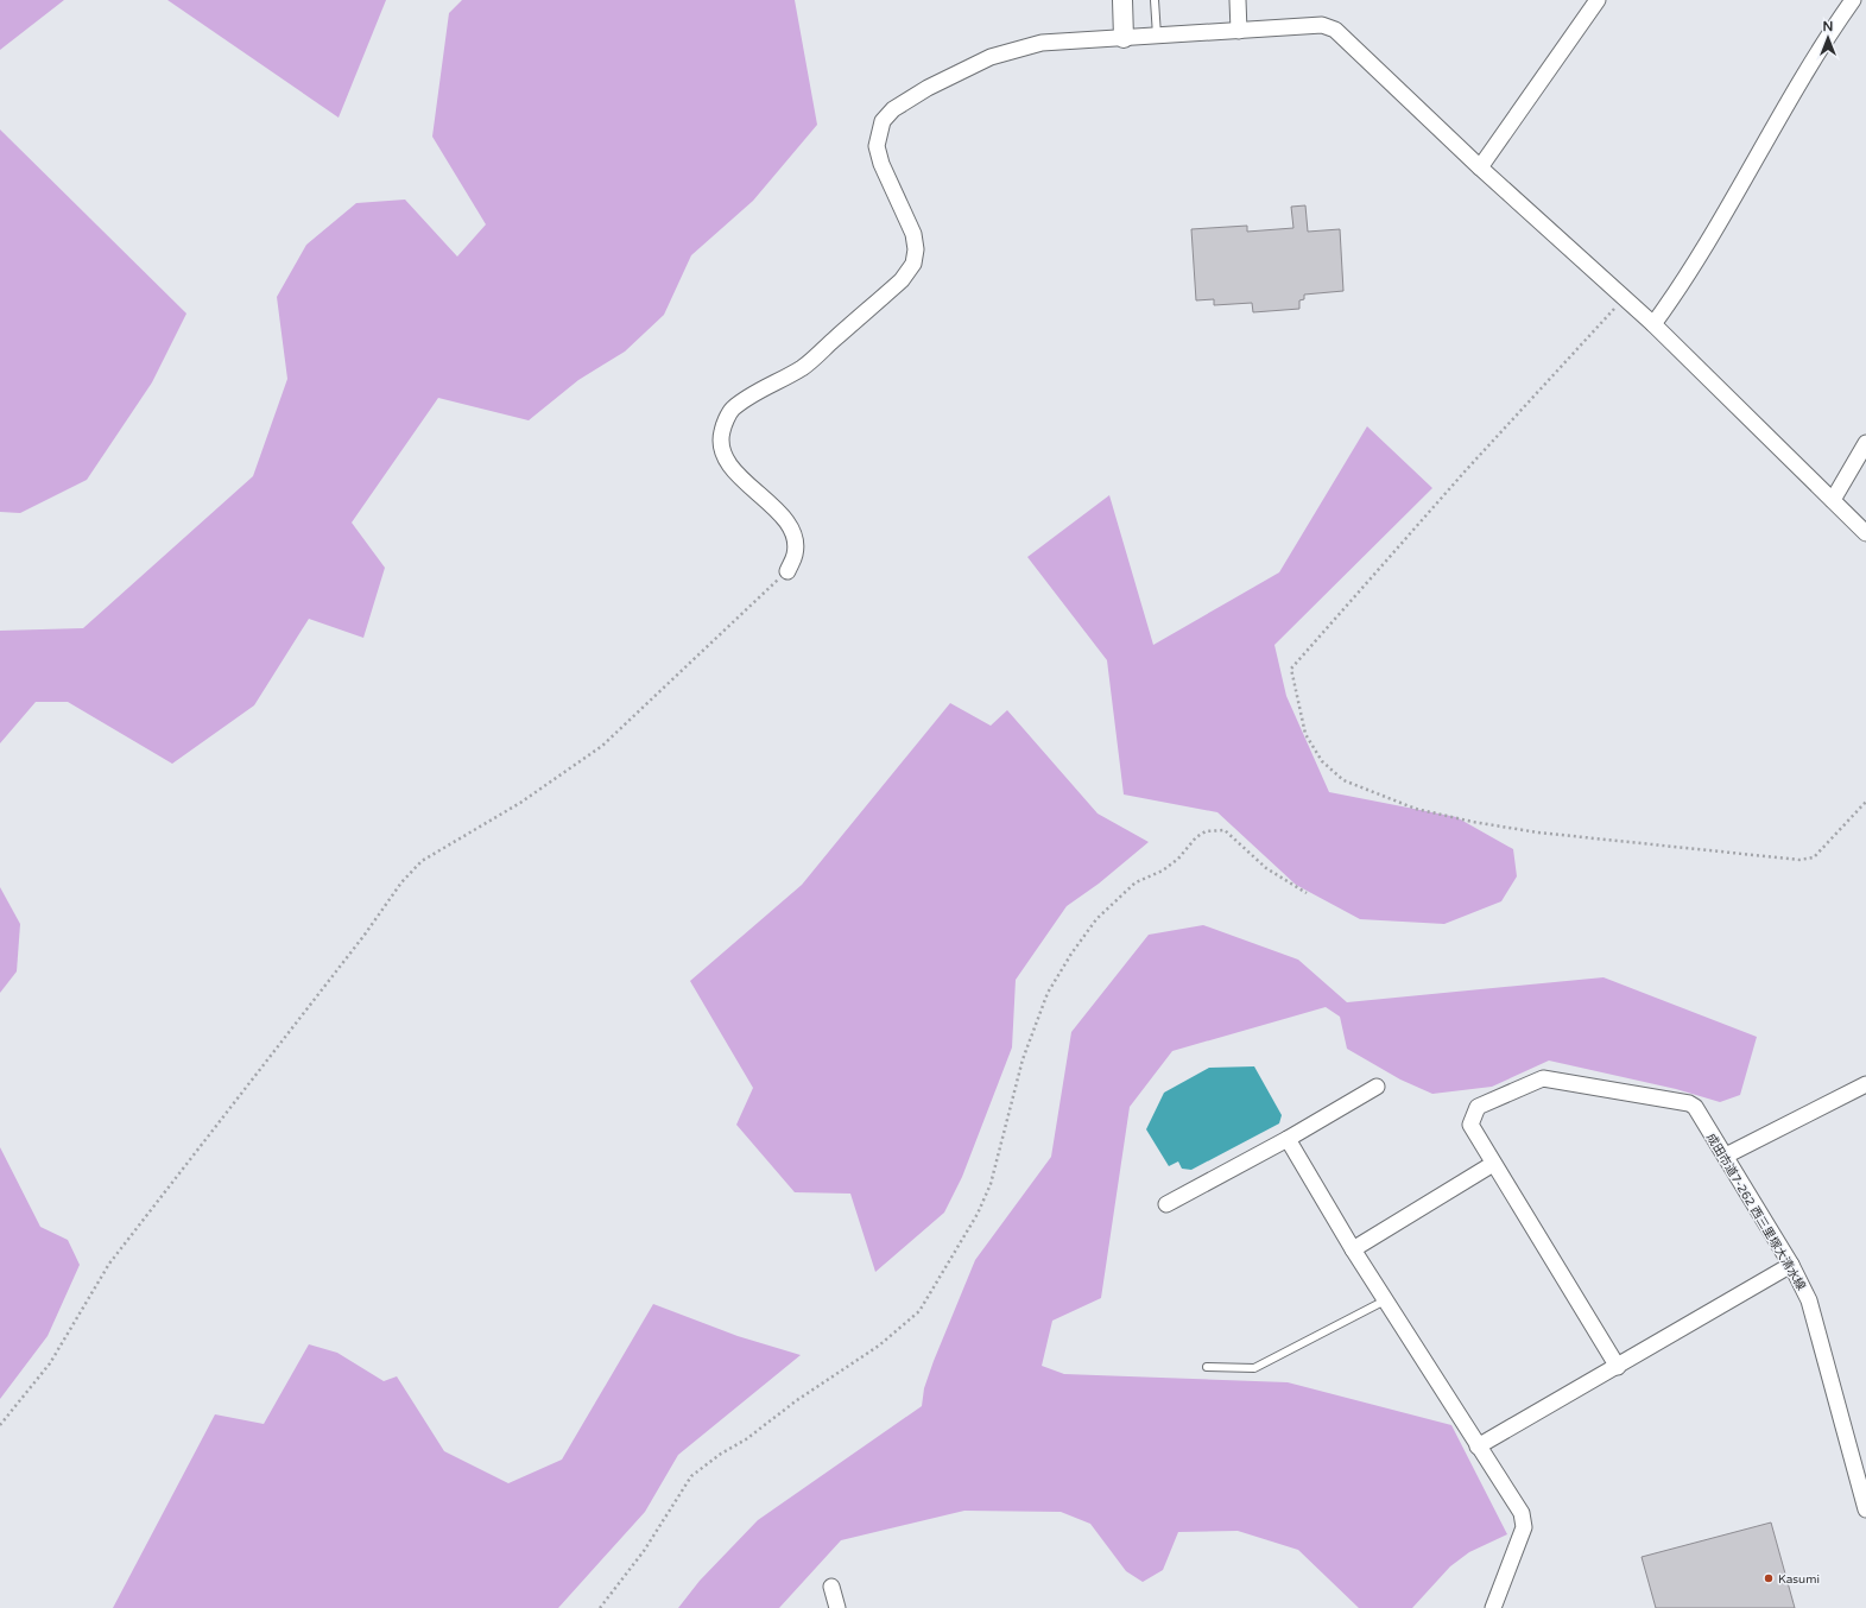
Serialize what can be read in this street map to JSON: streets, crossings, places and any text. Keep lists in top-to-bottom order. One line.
{"streets":{"street":["成田市道7-262 西三里塚大清水線"]},"places":["Kasumi"],"north":"top"}
